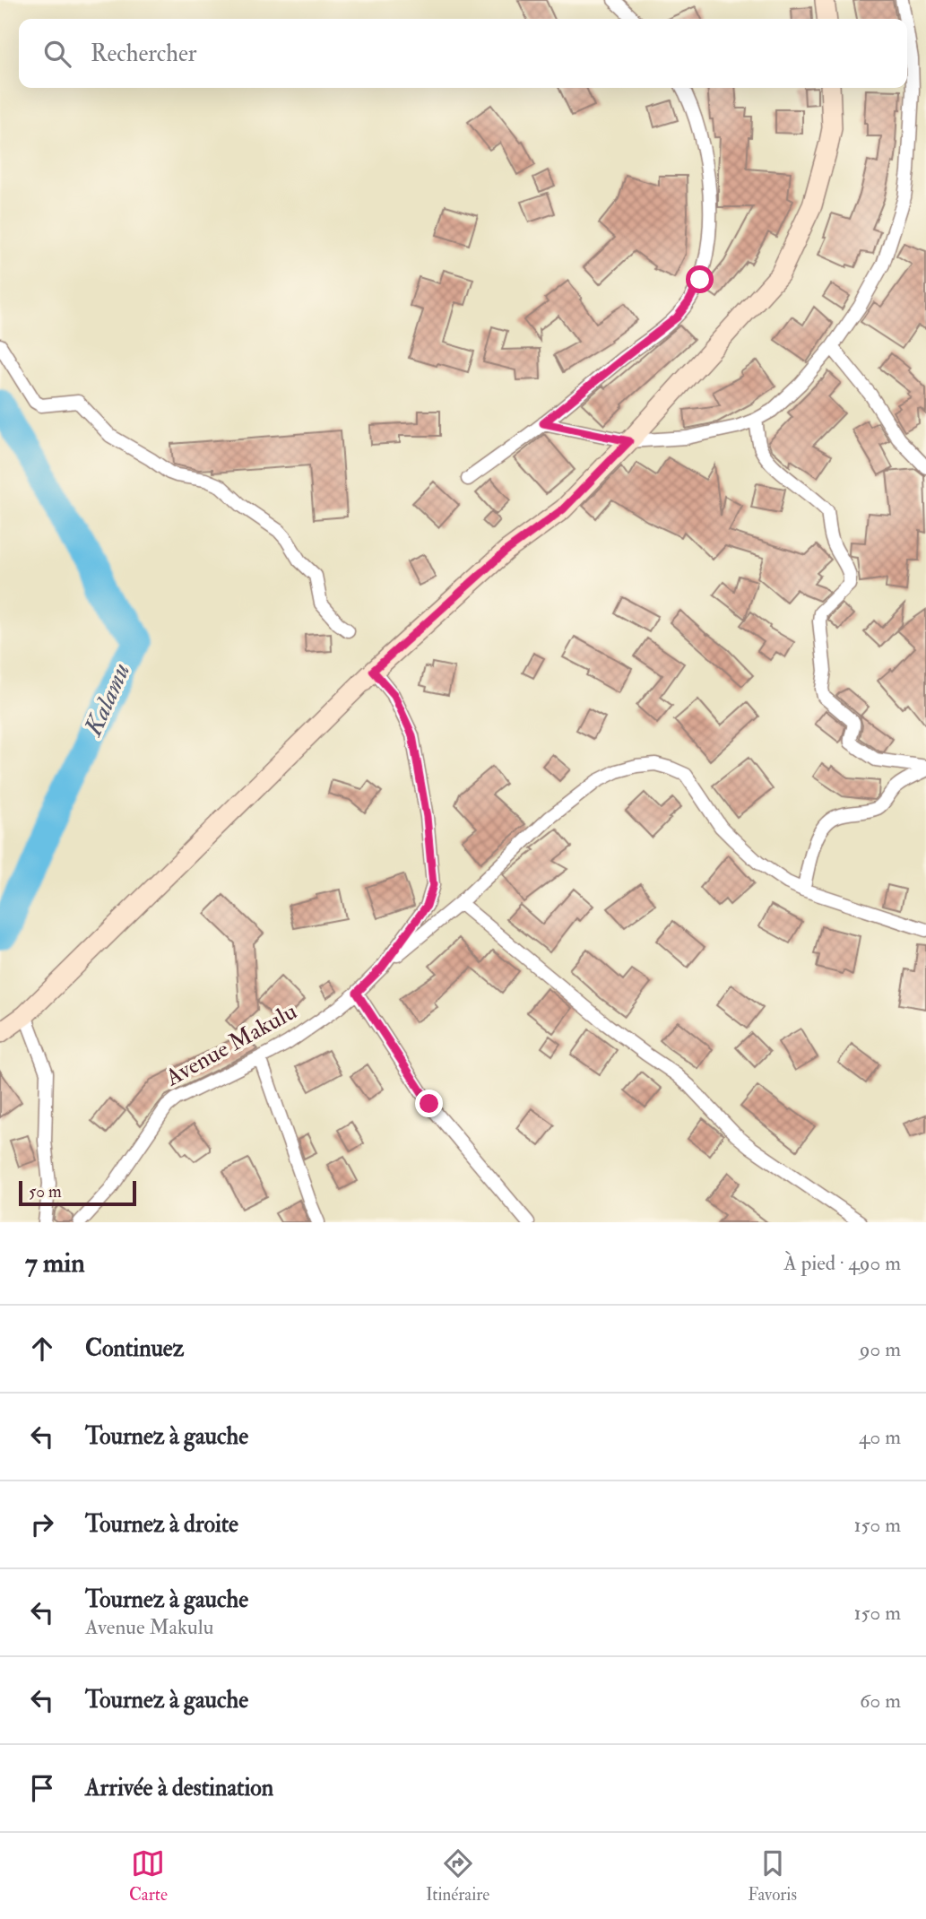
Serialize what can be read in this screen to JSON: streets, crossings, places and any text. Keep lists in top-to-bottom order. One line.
{"streets":{"street":["Avenue Makulu"]},"water":["Kalamu"],"scale_bar":"50 m","page":{"search":"Rechercher","scale":"50 m","heading":["7 min","À pied · 490 m"],"list":[["Continuez","90 m"],["Tournez à gauche","40 m"],["Tournez à droite","150 m"],["Tournez à gauche","Avenue Makulu","150 m"],["Tournez à gauche","60 m"],"Arrivée à destination"],"nav":["Carte","Itinéraire","Favoris"]}}
